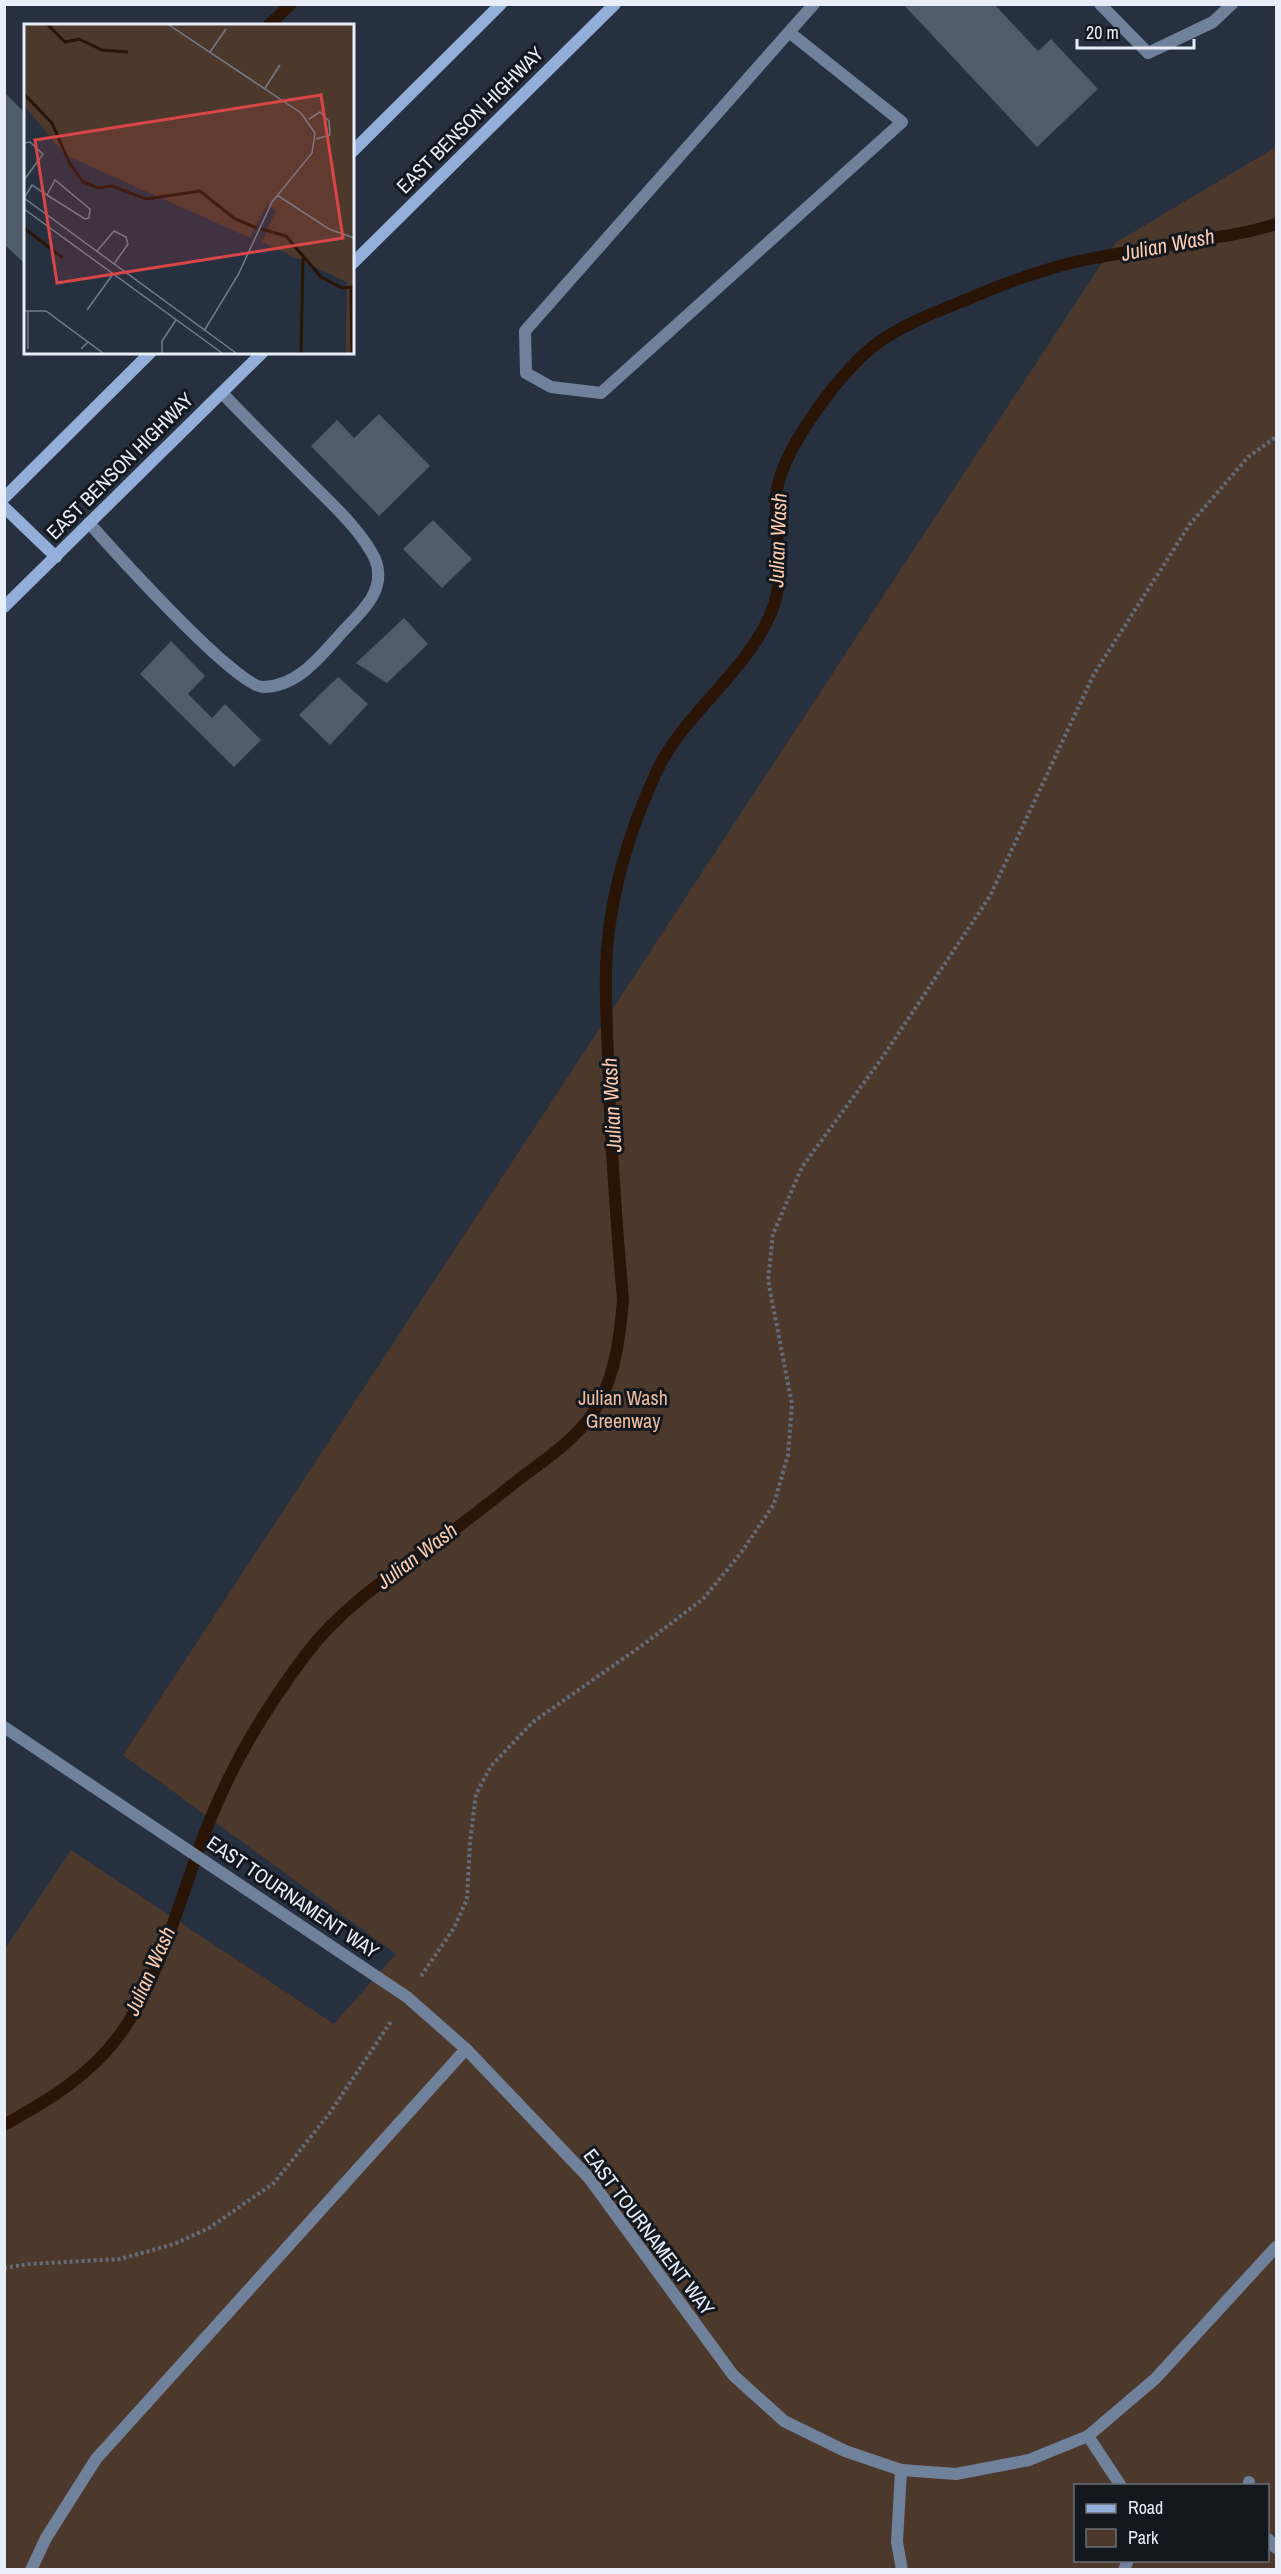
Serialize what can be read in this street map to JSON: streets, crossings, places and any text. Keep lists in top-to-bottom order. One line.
{"streets":{"main road":["EAST BENSON HIGHWAY"],"street":["EAST TOURNAMENT WAY"]},"water":["Julian Wash"],"parks":["Julian Wash Greenway"],"legend":["Road","Park"],"scale_bar":"20 m"}
